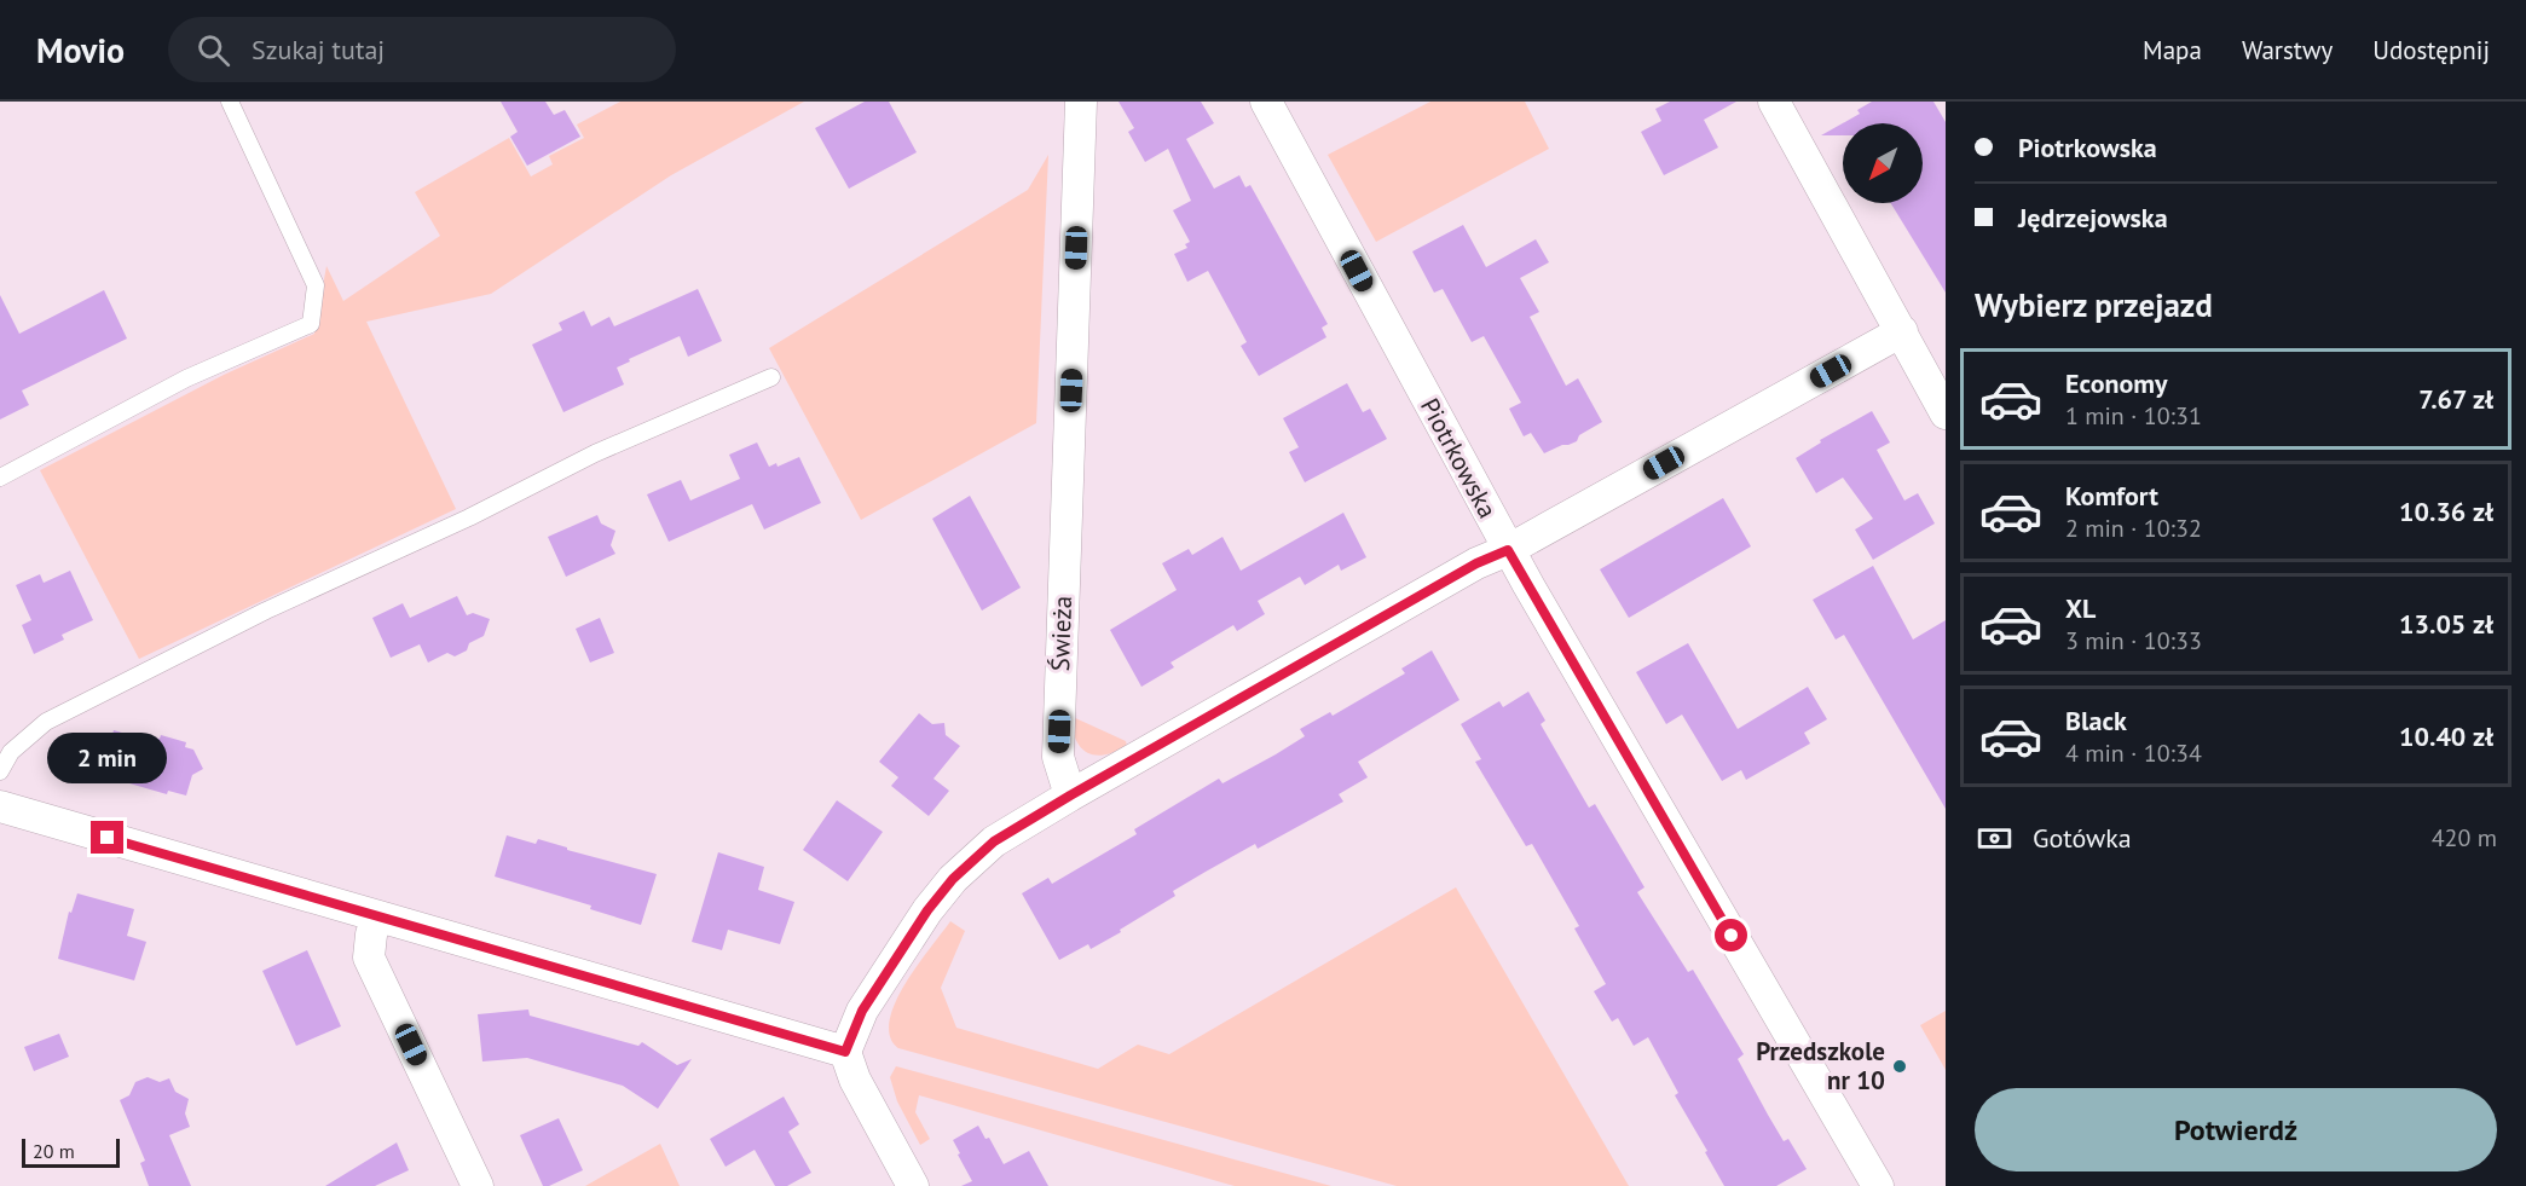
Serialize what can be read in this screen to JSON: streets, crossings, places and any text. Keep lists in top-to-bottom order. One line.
{"streets":{"street":["Piotrkowska","Świeża"]},"places":["Przedszkole nr 10"],"scale_bar":"20 m","north":"bottom left","page":{"header":"Movio","search":"Szukaj tutaj","nav":["Mapa","Warstwy","Udostępnij"],"banner":["Piotrkowska","Jędrzejowska"],"heading":"Wybierz przejazd","list":[{"name":"Economy","note":"1 min · 10:31","value":"7.67 zł"},{"name":"Komfort","note":"2 min · 10:32","value":"10.36 zł"},{"name":"XL","note":"3 min · 10:33","value":"13.05 zł"},{"name":"Black","note":"4 min · 10:34","value":"10.40 zł"}],"bubble":"2 min","pay":["Gotówka","420 m"],"buttons":"Potwierdź","scale":"20 m"}}
